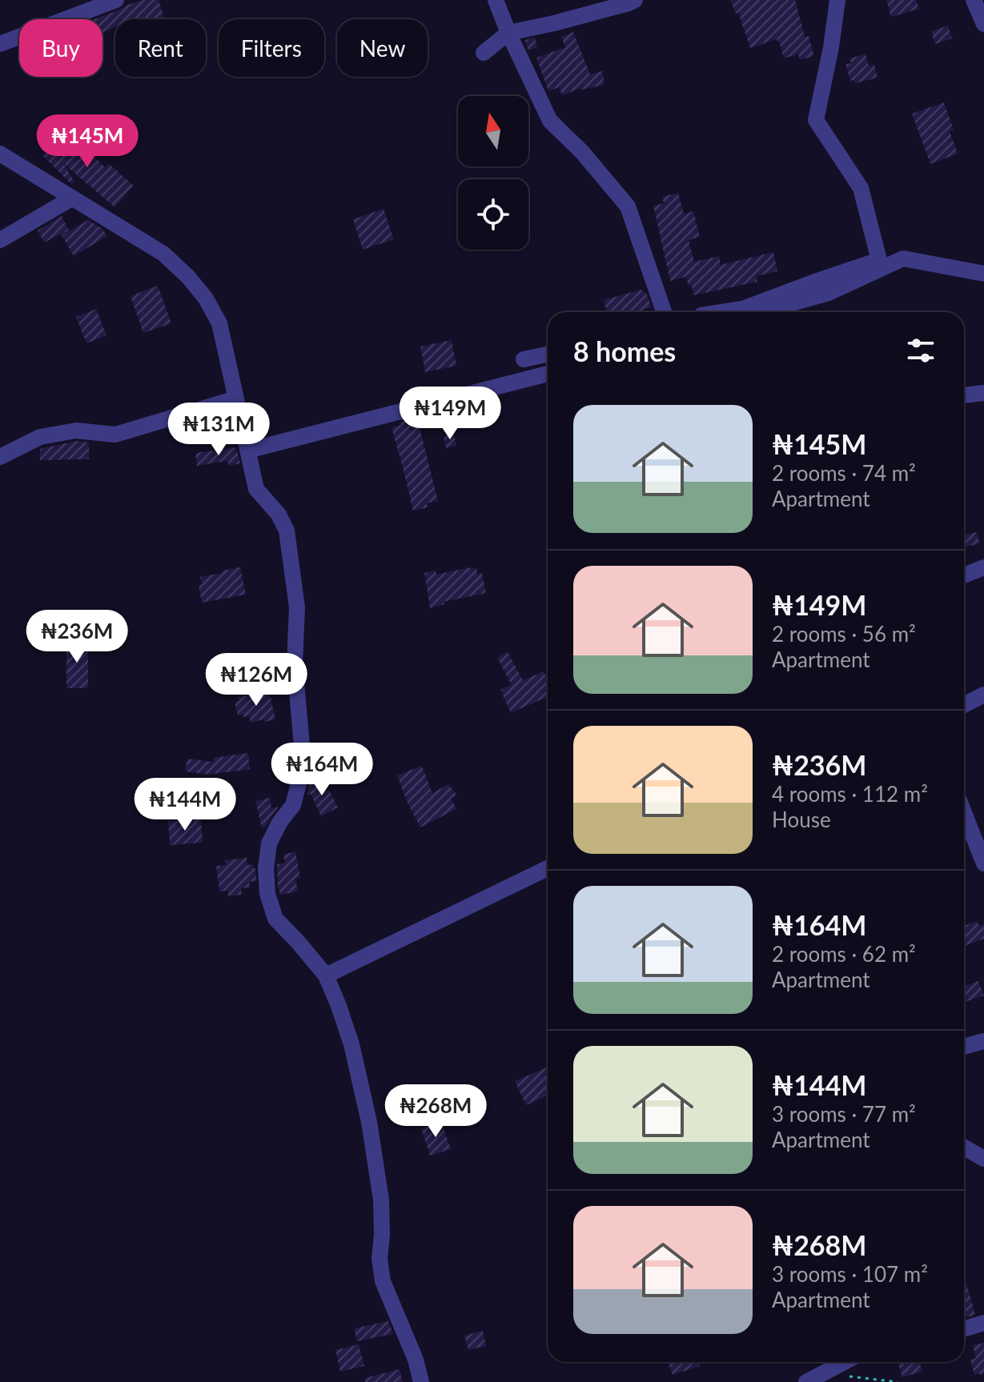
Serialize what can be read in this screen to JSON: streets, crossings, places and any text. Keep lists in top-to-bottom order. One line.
{"north":"top","page":{"chip":["Buy","Rent","Filters","New"],"price":["₦145M","₦149M","₦131M","₦236M","₦126M","₦164M","₦144M","₦268M"],"heading":"8 homes","list":[{"name":"₦145M","note":"2 rooms · 74 m² · Apartment"},{"name":"₦149M","note":"2 rooms · 56 m² · Apartment"},{"name":"₦236M","note":"4 rooms · 112 m² · House"},{"name":"₦164M","note":"2 rooms · 62 m² · Apartment"},{"name":"₦144M","note":"3 rooms · 77 m² · Apartment"},{"name":"₦268M","note":"3 rooms · 107 m² · Apartment"}]}}
